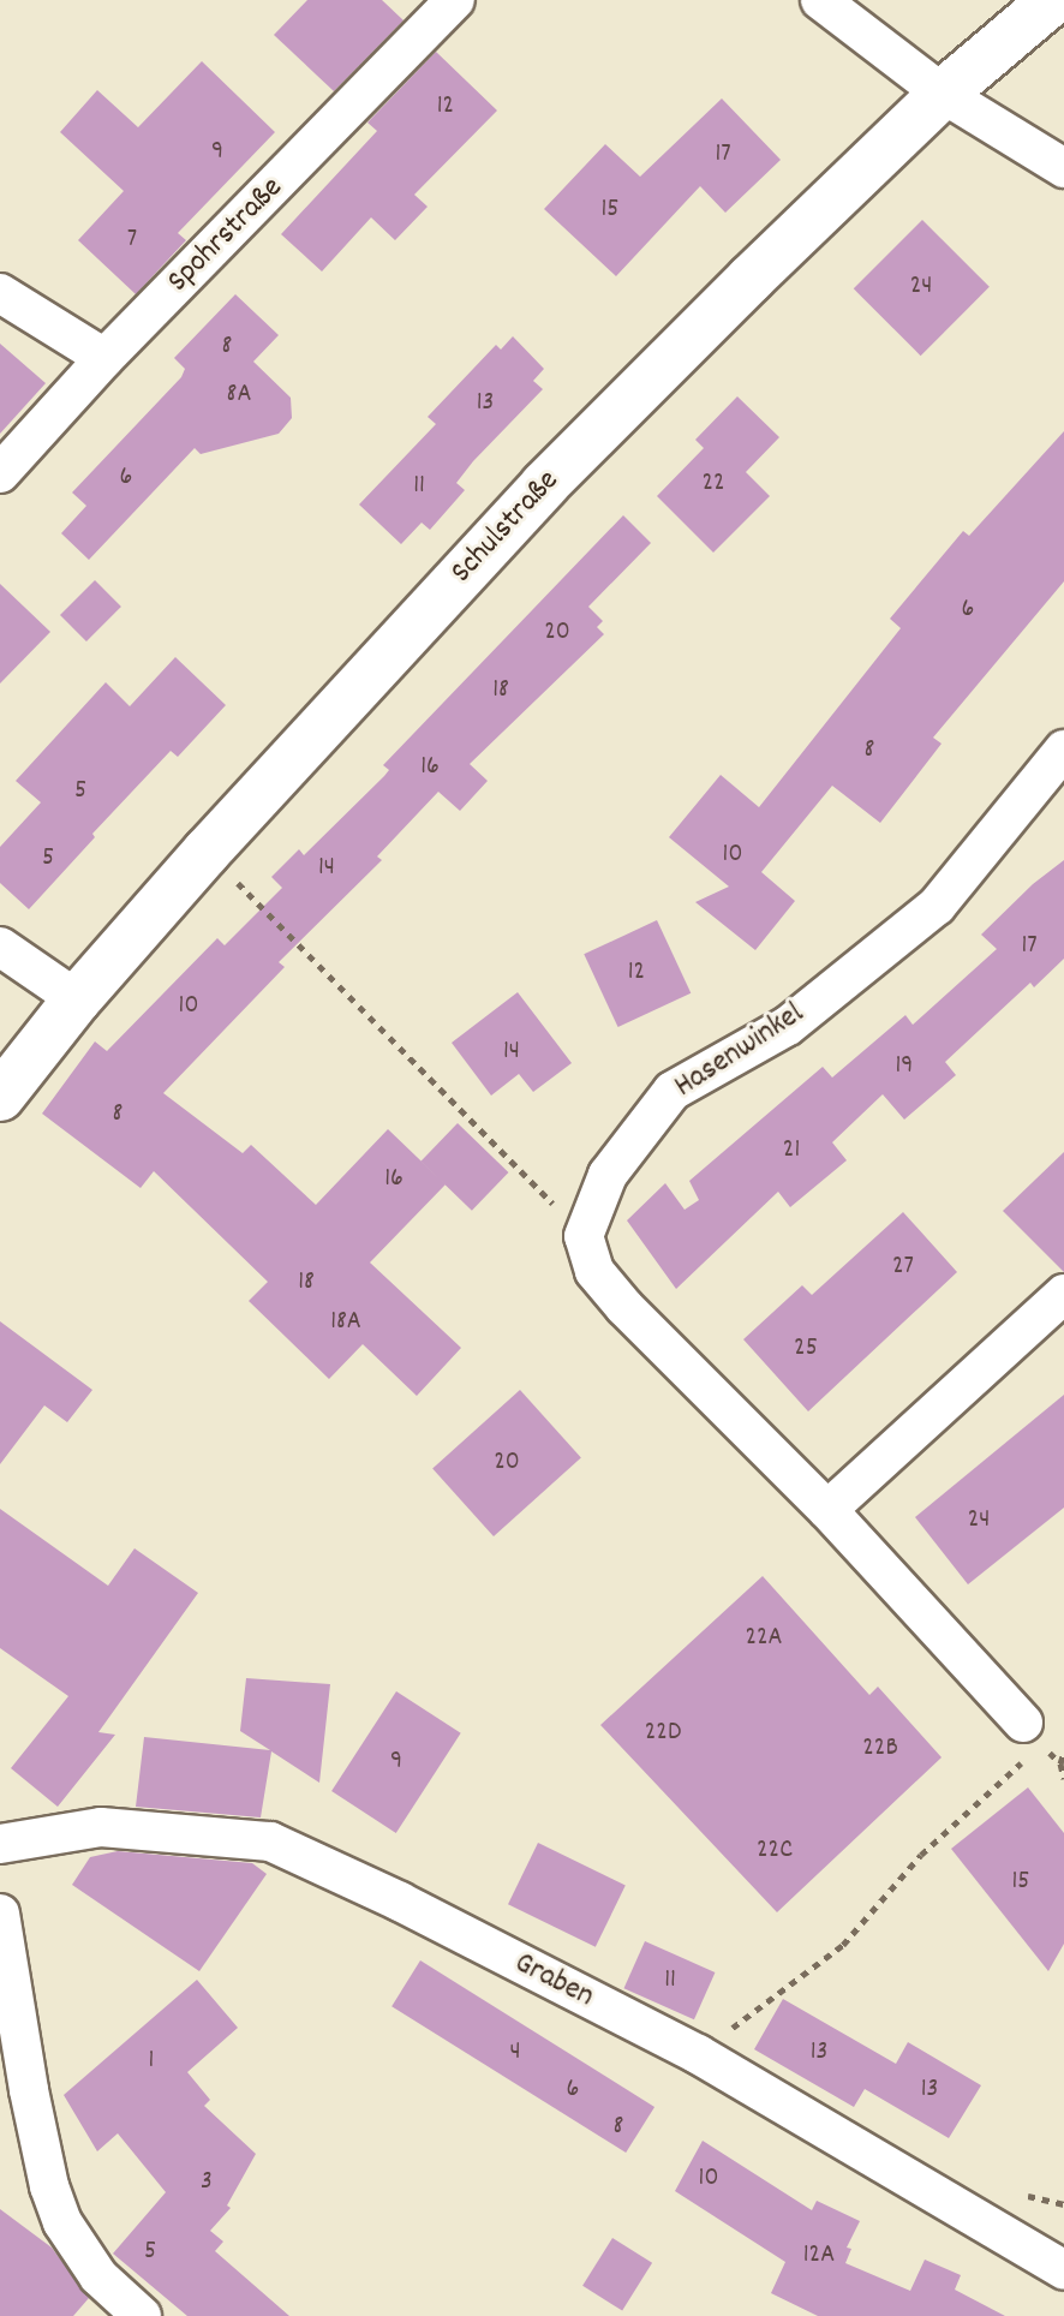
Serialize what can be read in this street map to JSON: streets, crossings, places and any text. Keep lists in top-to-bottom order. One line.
{"streets":{"street":["Spohrstraße","Schulstraße","Hasenwinkel","Graben"]},"house_numbers":["12","9","17","15","7","24","8","8A","13","6","22","11","6","20","18","8","16","5","10","5","14","17","12","10","14","19","8","21","16","27","18","18A","25","20","24","22A","22D","22B","9","22C","15","11","4","13","1","6","13","8","10","3","5","12A"]}
